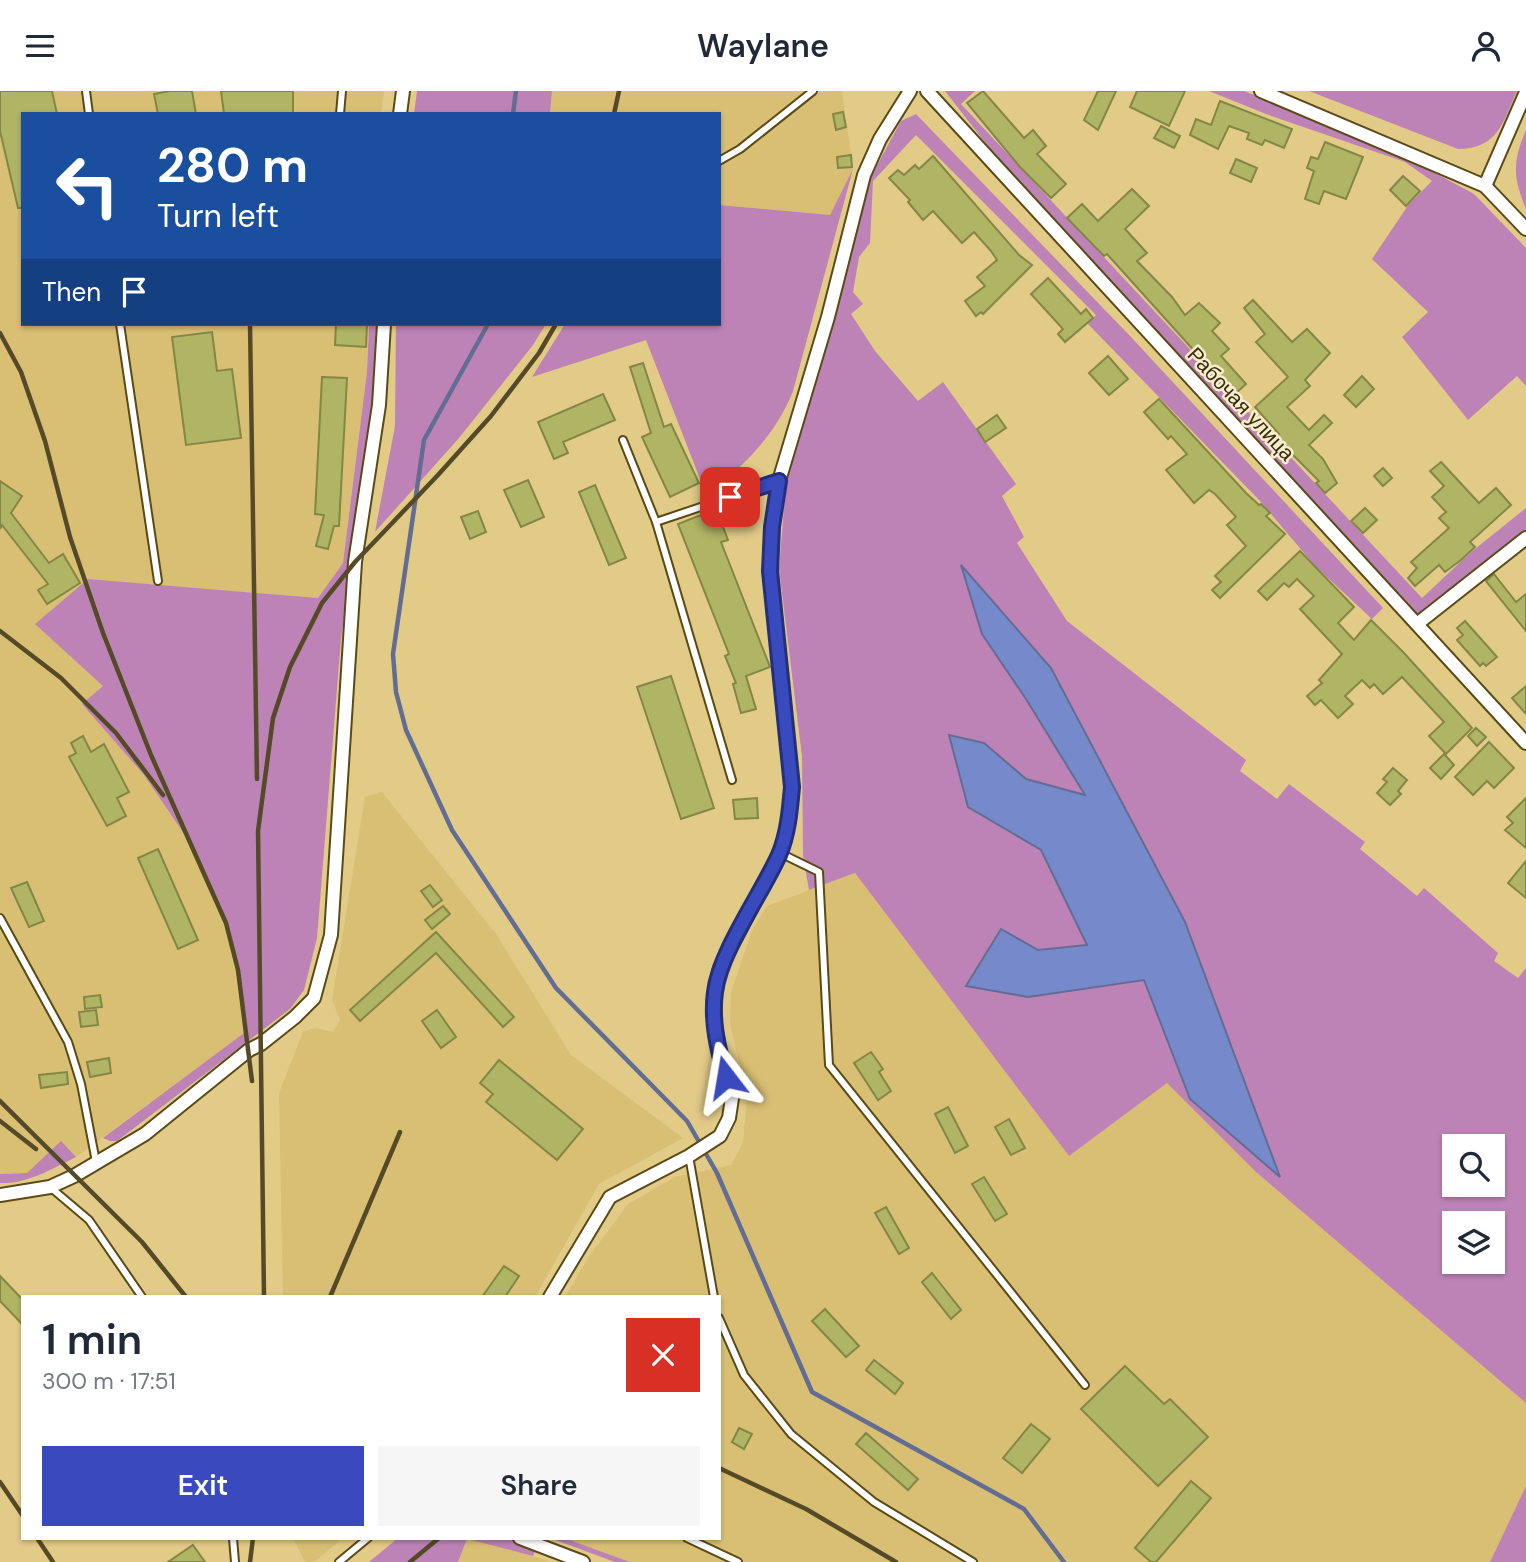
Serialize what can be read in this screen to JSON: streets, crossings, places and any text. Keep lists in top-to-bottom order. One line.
{"streets":{"street":["Рабочая улица"]},"page":{"header":"Waylane","turn":["280 m","Turn left"],"then":"Then","heading":["1 min","300 m · 17:51"],"buttons":["Exit","Share"]}}
